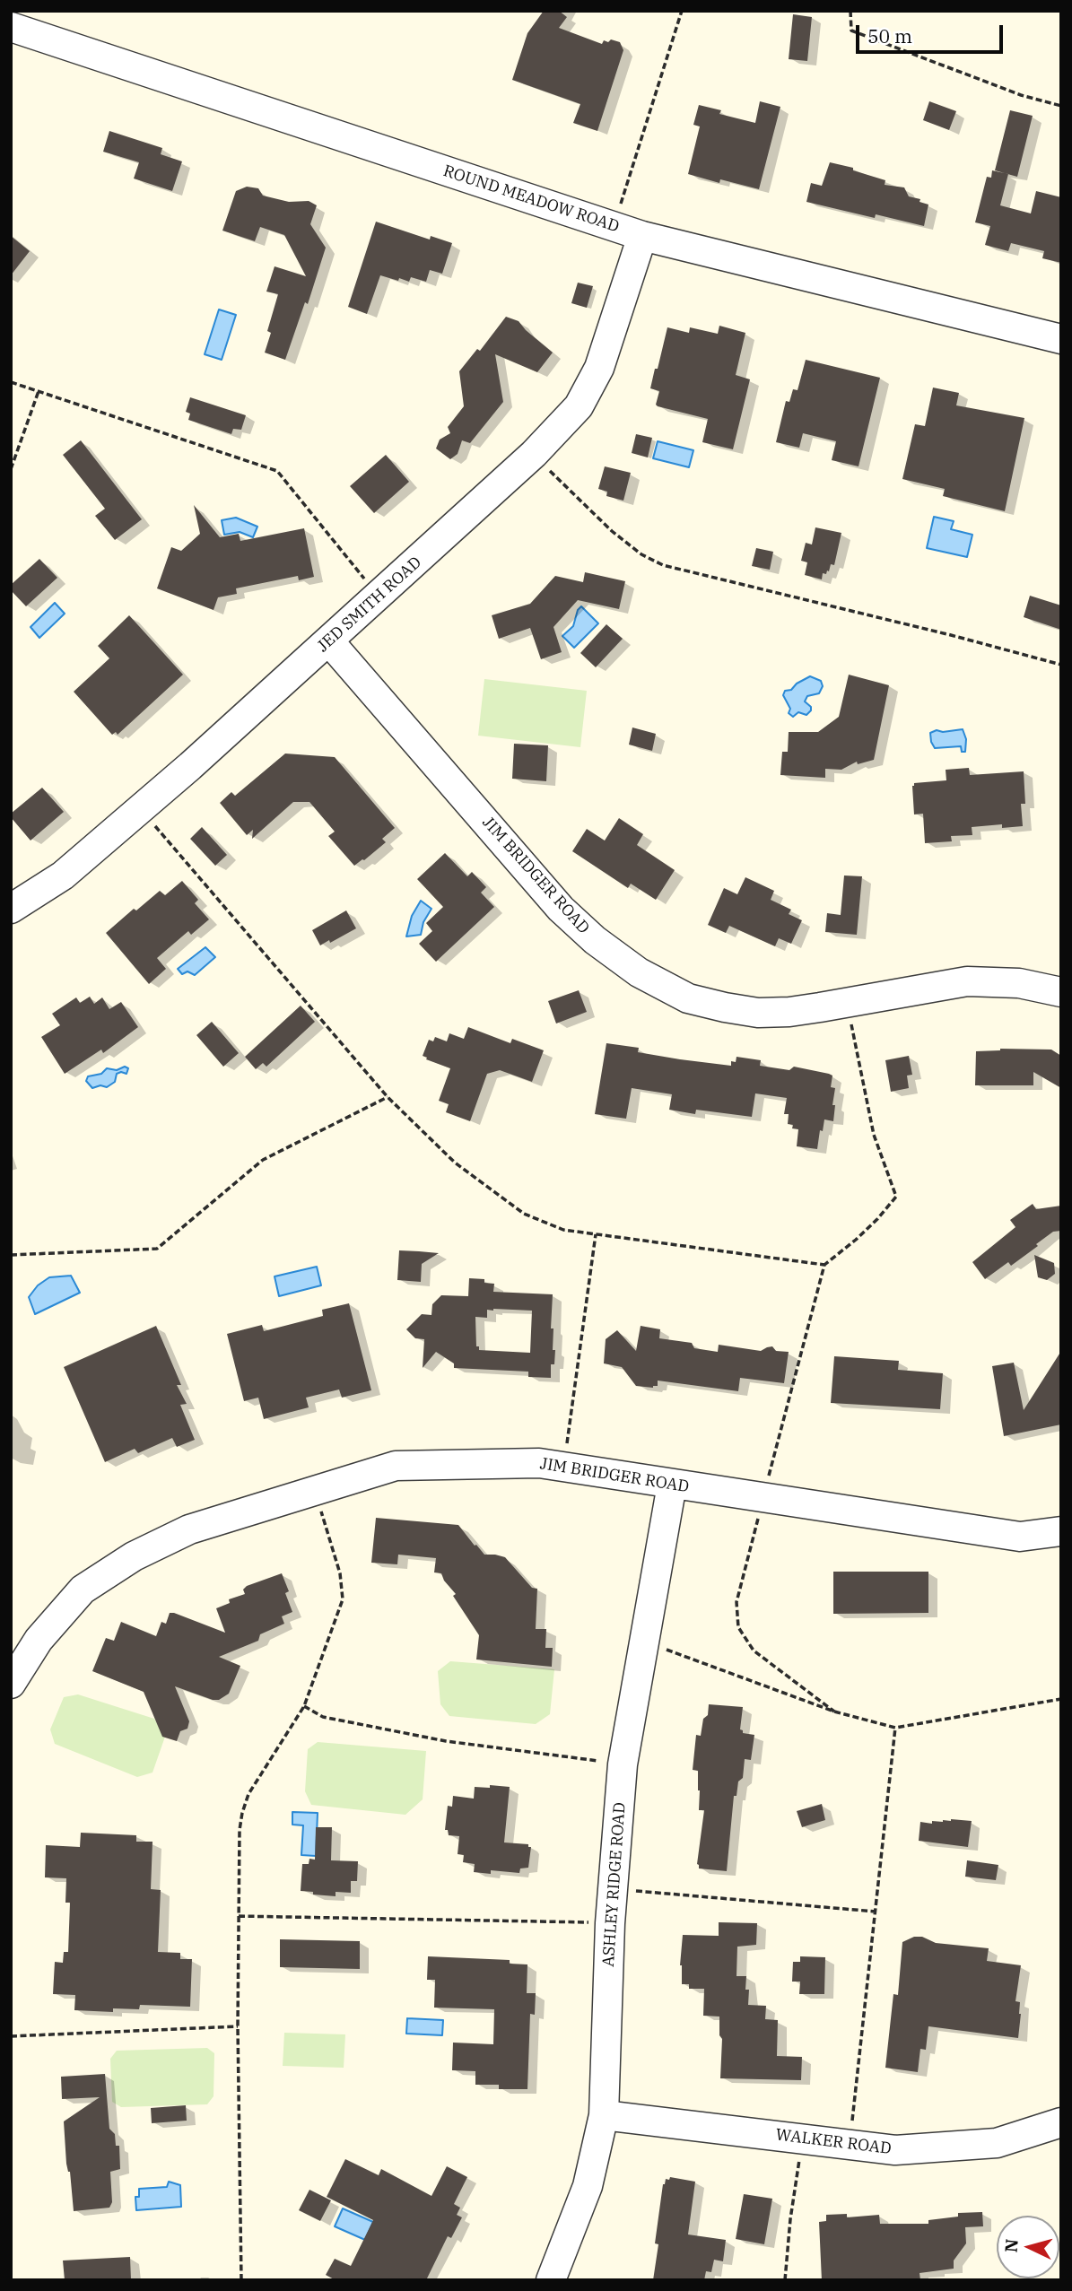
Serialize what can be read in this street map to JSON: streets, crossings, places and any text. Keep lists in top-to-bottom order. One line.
{"streets":{"street":["ROUND MEADOW ROAD","JED SMITH ROAD","JIM BRIDGER ROAD","ASHLEY RIDGE ROAD","WALKER ROAD"]},"crossings":[["ROUND MEADOW ROAD","JED SMITH ROAD"],["JED SMITH ROAD","JIM BRIDGER ROAD"],["JIM BRIDGER ROAD","ASHLEY RIDGE ROAD"],["ASHLEY RIDGE ROAD","WALKER ROAD"]],"scale_bar":"50 m","north":"left"}
